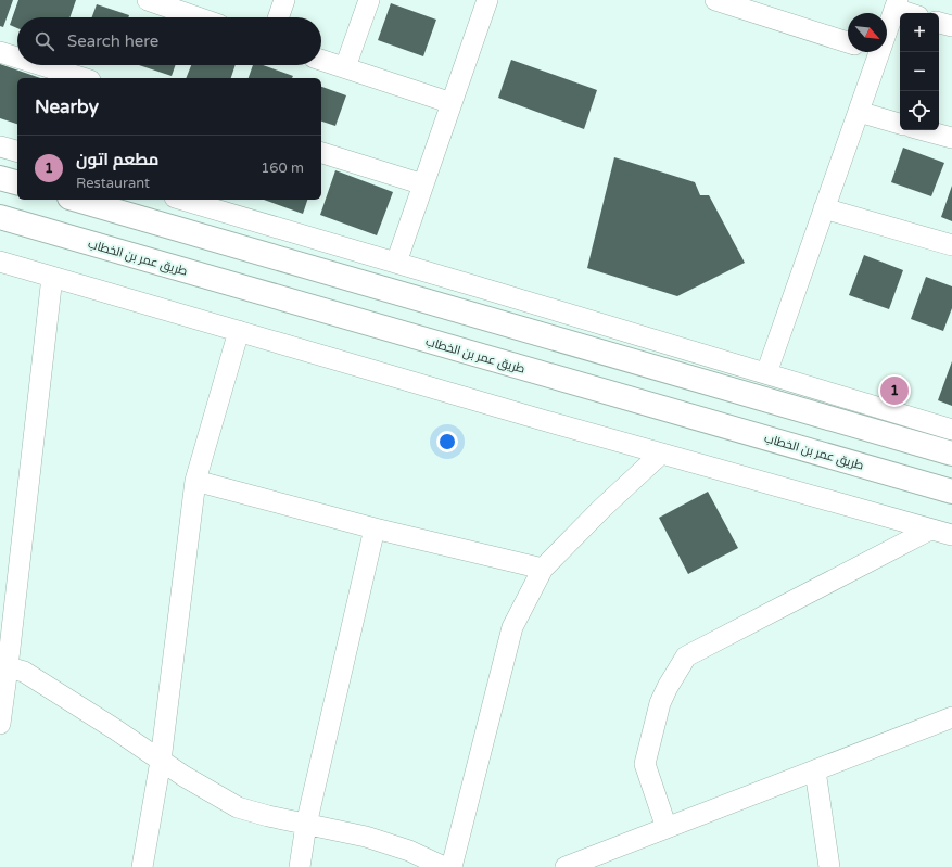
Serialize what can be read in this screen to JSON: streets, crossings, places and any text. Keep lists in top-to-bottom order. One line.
{"streets":{"main road":["طريق عمر بن الخطاب"]},"north":"bottom right","page":{"map_buttons":["+","−"],"search":"Search here","heading":"Nearby","list":[{"mark":"1","name":"مطعم اتون","note":"Restaurant","value":"160 m"}],"pins":"1"}}
